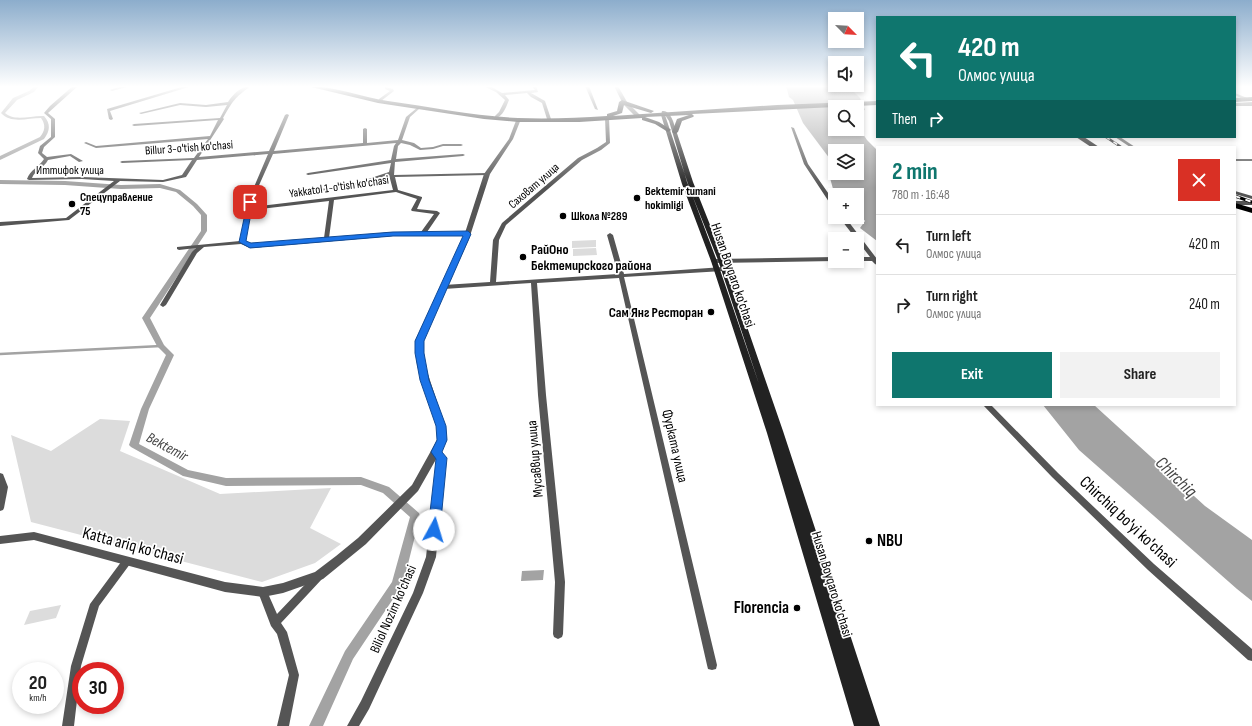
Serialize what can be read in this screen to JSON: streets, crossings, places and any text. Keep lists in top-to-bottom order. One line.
{"streets":{"main road":["Husan Boyqaro ko'chasi"],"street":["Billur 3-o'tish ko'chasi","Иттифок улица","Саховат улица","Yakkatol 1-o'tish ko'chasi","Фурката улица","Мусаввир улица","Chirchiq bo'yi ko'chasi","Katta ariq ko'chasi","Biliol Nozim ko'chasi"]},"crossings":[["Billur 3-o'tish ko'chasi","Иттифок улица"],["Yakkatol 1-o'tish ko'chasi","Biliol Nozim ko'chasi"],["Katta ariq ko'chasi","Biliol Nozim ko'chasi"]],"water":["Bektemir","Chirchiq"],"places":["Bektemir tumani hokimligi","Спецуправление 75","Школа №289","РайОно Бектемирского района","Сам Янг Ресторан","NBU","Florencia"],"north":"bottom right","page":{"map_buttons":["+","−"],"turn":["420 m","Олмос улица"],"then":"Then","heading":["2 min","780 m · 16:48"],"list":[{"name":"Turn left","note":"Олмос улица","value":"420 m"},{"name":"Turn right","note":"Олмос улица","value":"240 m"}],"buttons":["Exit","Share"],"speed":"20 km/h","limit":"30"}}
